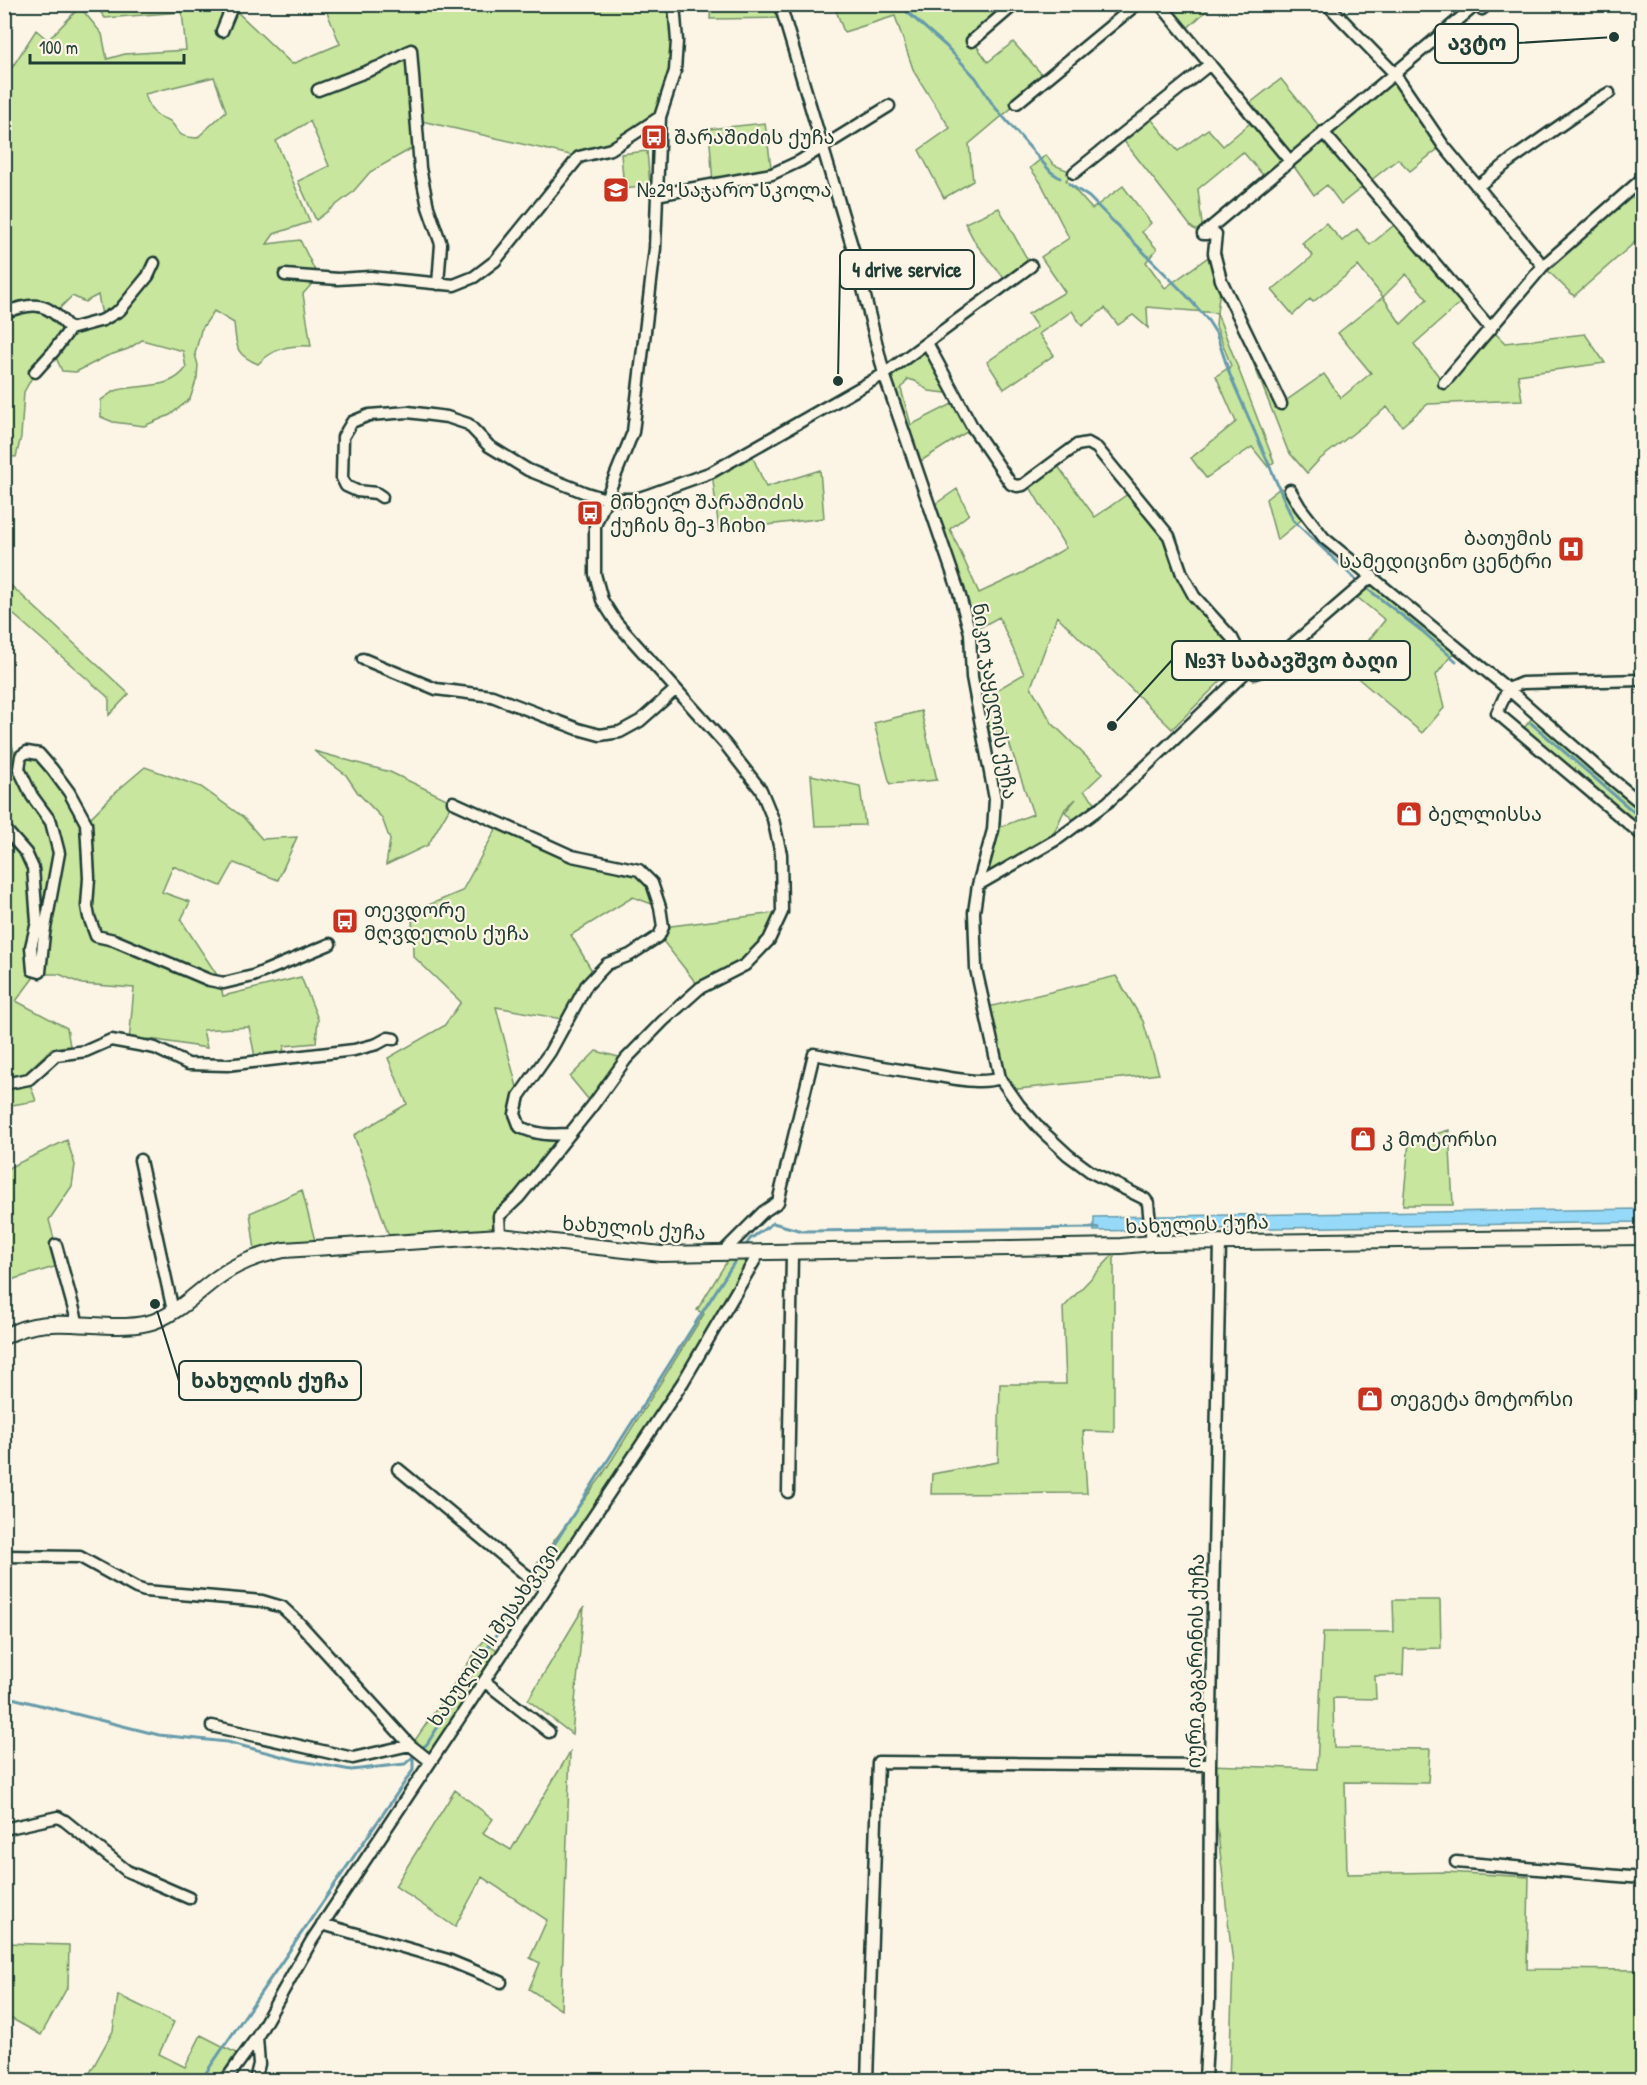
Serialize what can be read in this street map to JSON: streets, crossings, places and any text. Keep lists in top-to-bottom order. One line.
{"streets":{"street":["ნიკო ჯაყელის ქუჩა","ხახულის ქუჩა","ხახულის II შესახვევი","იური გაგარინის ქუჩა"]},"crossings":[["ნიკო ჯაყელის ქუჩა","ხახულის ქუჩა"],["ხახულის ქუჩა","ხახულის II შესახვევი"],["ხახულის ქუჩა","იური გაგარინის ქუჩა"]],"places":{"other":["ავტო","4 drive service","№37 საბავშვო ბაღი","ხახულის ქუჩა"],"bus stop":["შარაშიძის ქუჩა","მიხეილ შარაშიძის ქუჩის მე-3 ჩიხი","თევდორე მღვდელის ქუჩა"],"school or university":["№29 საჯარო სკოლა"],"hospital":["ბათუმის სამედიცინო ცენტრი"],"shop":["ბელლისსა","კ მოტორსი","თეგეტა მოტორსი"]},"scale_bar":"100 m"}
